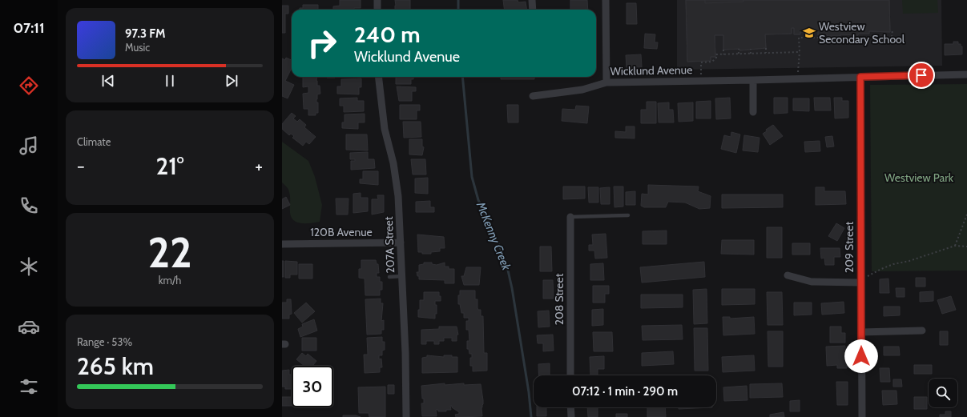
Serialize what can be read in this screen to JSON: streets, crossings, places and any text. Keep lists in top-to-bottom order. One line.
{"streets":{"street":["Wicklund Avenue","120B Avenue","207A Street","209 Street","208 Street"]},"crossings":[["Wicklund Avenue","209 Street"],["120B Avenue","207A Street"]],"water":["McKenny Creek"],"parks":["Westview Park"],"places":{"school or university":["Westview Secondary School"]},"page":{"tabs":"07:11","turn":["240 m","Wicklund Avenue"],"song":["97.3 FM","Music"],"tile":["Climate",["22","km/h"],["Range · 53%","265 km"]],"heat":["−","21°","+"],"limit":"30","trip":"07:12 · 1 min · 290 m"}}
